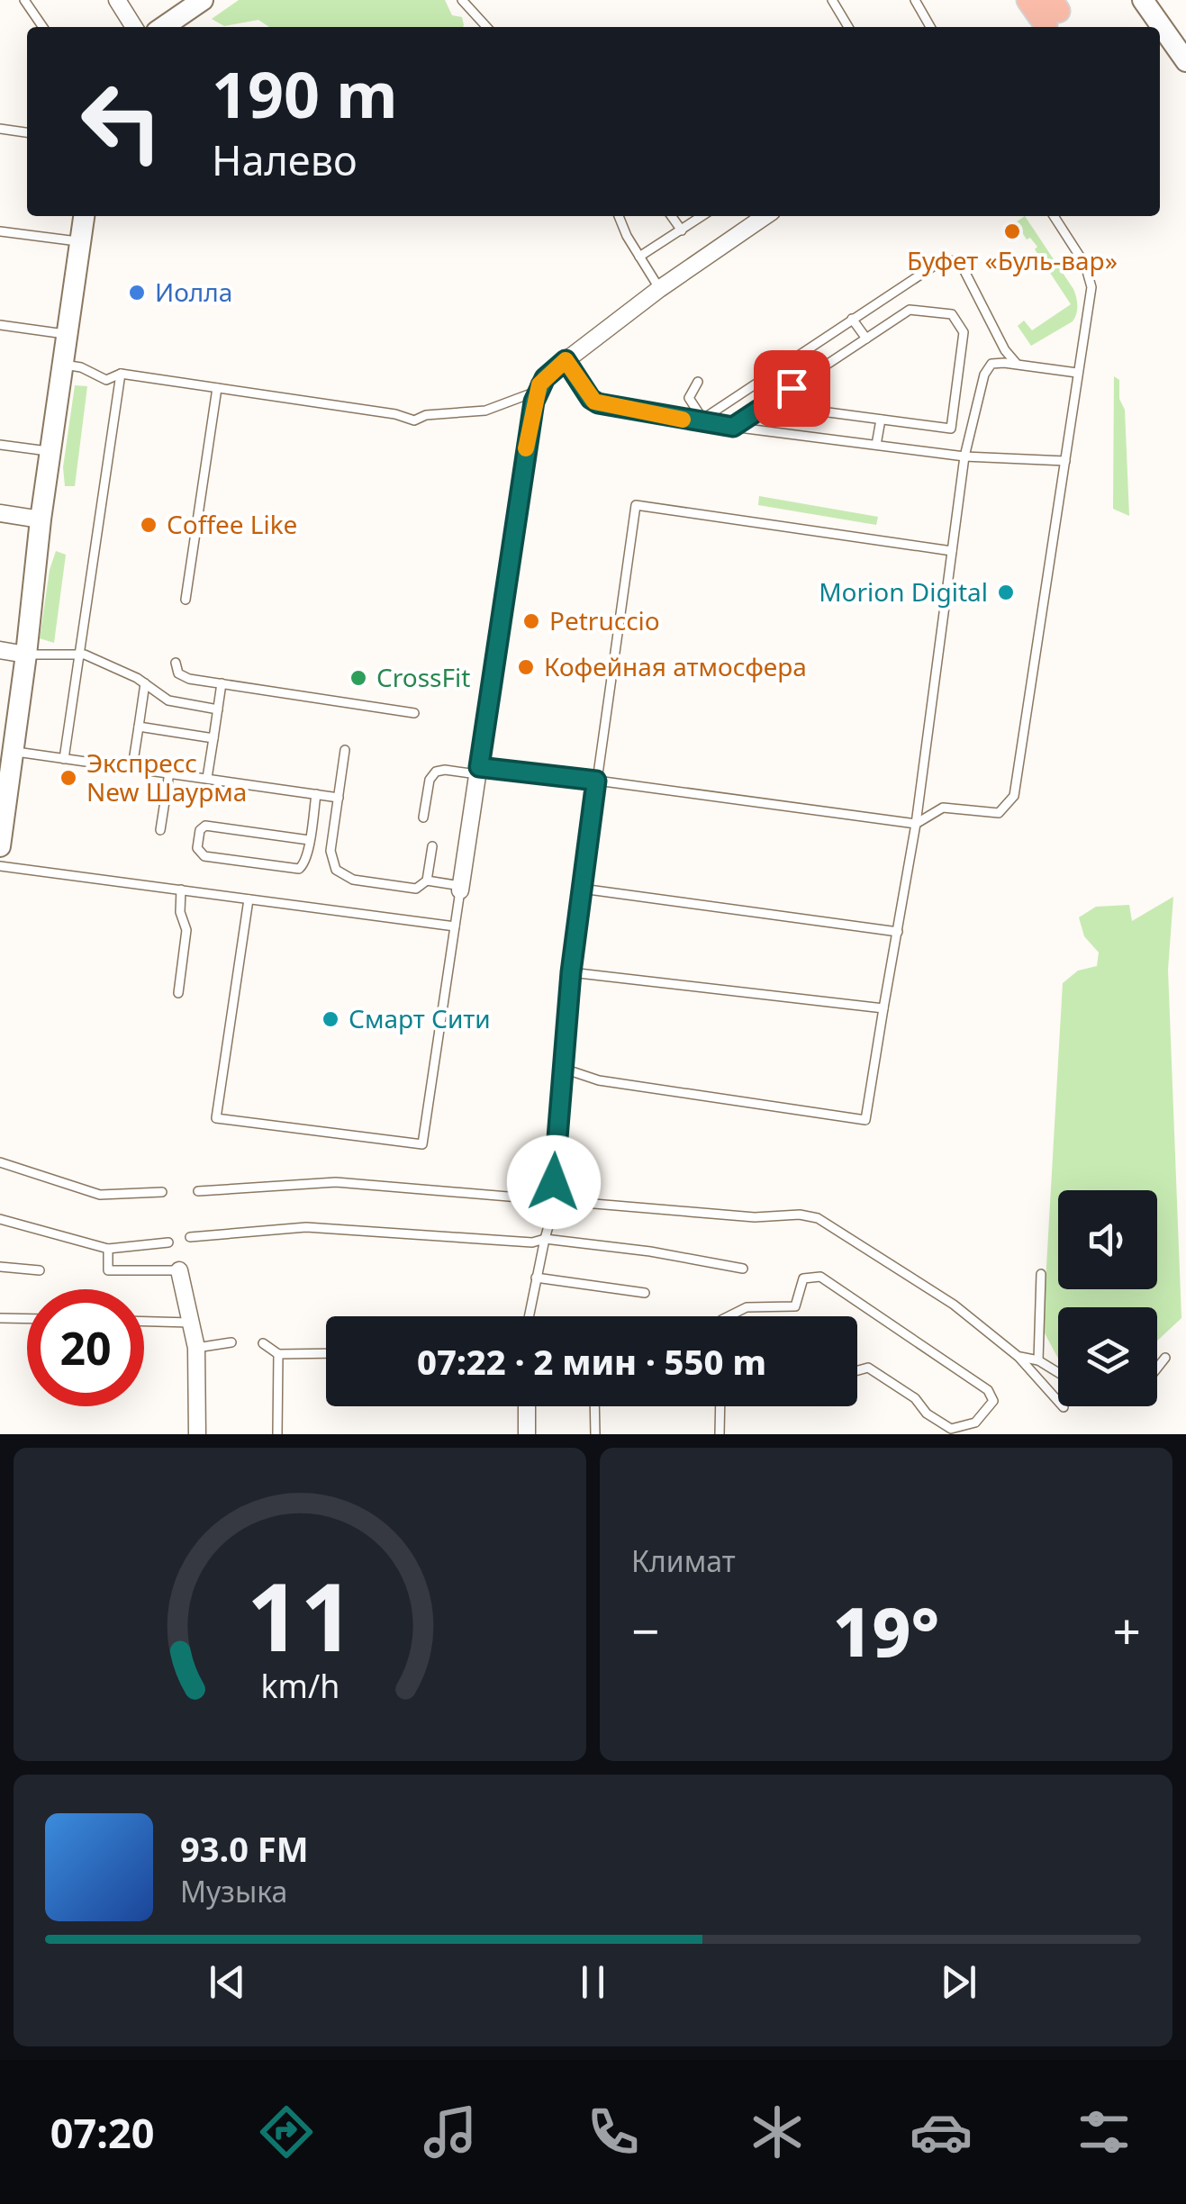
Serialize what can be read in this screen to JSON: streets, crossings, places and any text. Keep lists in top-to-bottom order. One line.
{"places":["Буфет «Буль-вар»","Иолла","Coffee Like","Morion Digital","Petruccio","Кофейная атмосфера","CrossFit","Экспресс New Шаурма","Смарт Сити"],"page":{"turn":["190 m","Налево"],"limit":"20","trip":"07:22 · 2 мин · 550 m","tile":"Климат","heat":["−","19°","+"],"song":["93.0 FM","Музыка"],"tabs":"07:20","gauge":["11","km/h"]}}
